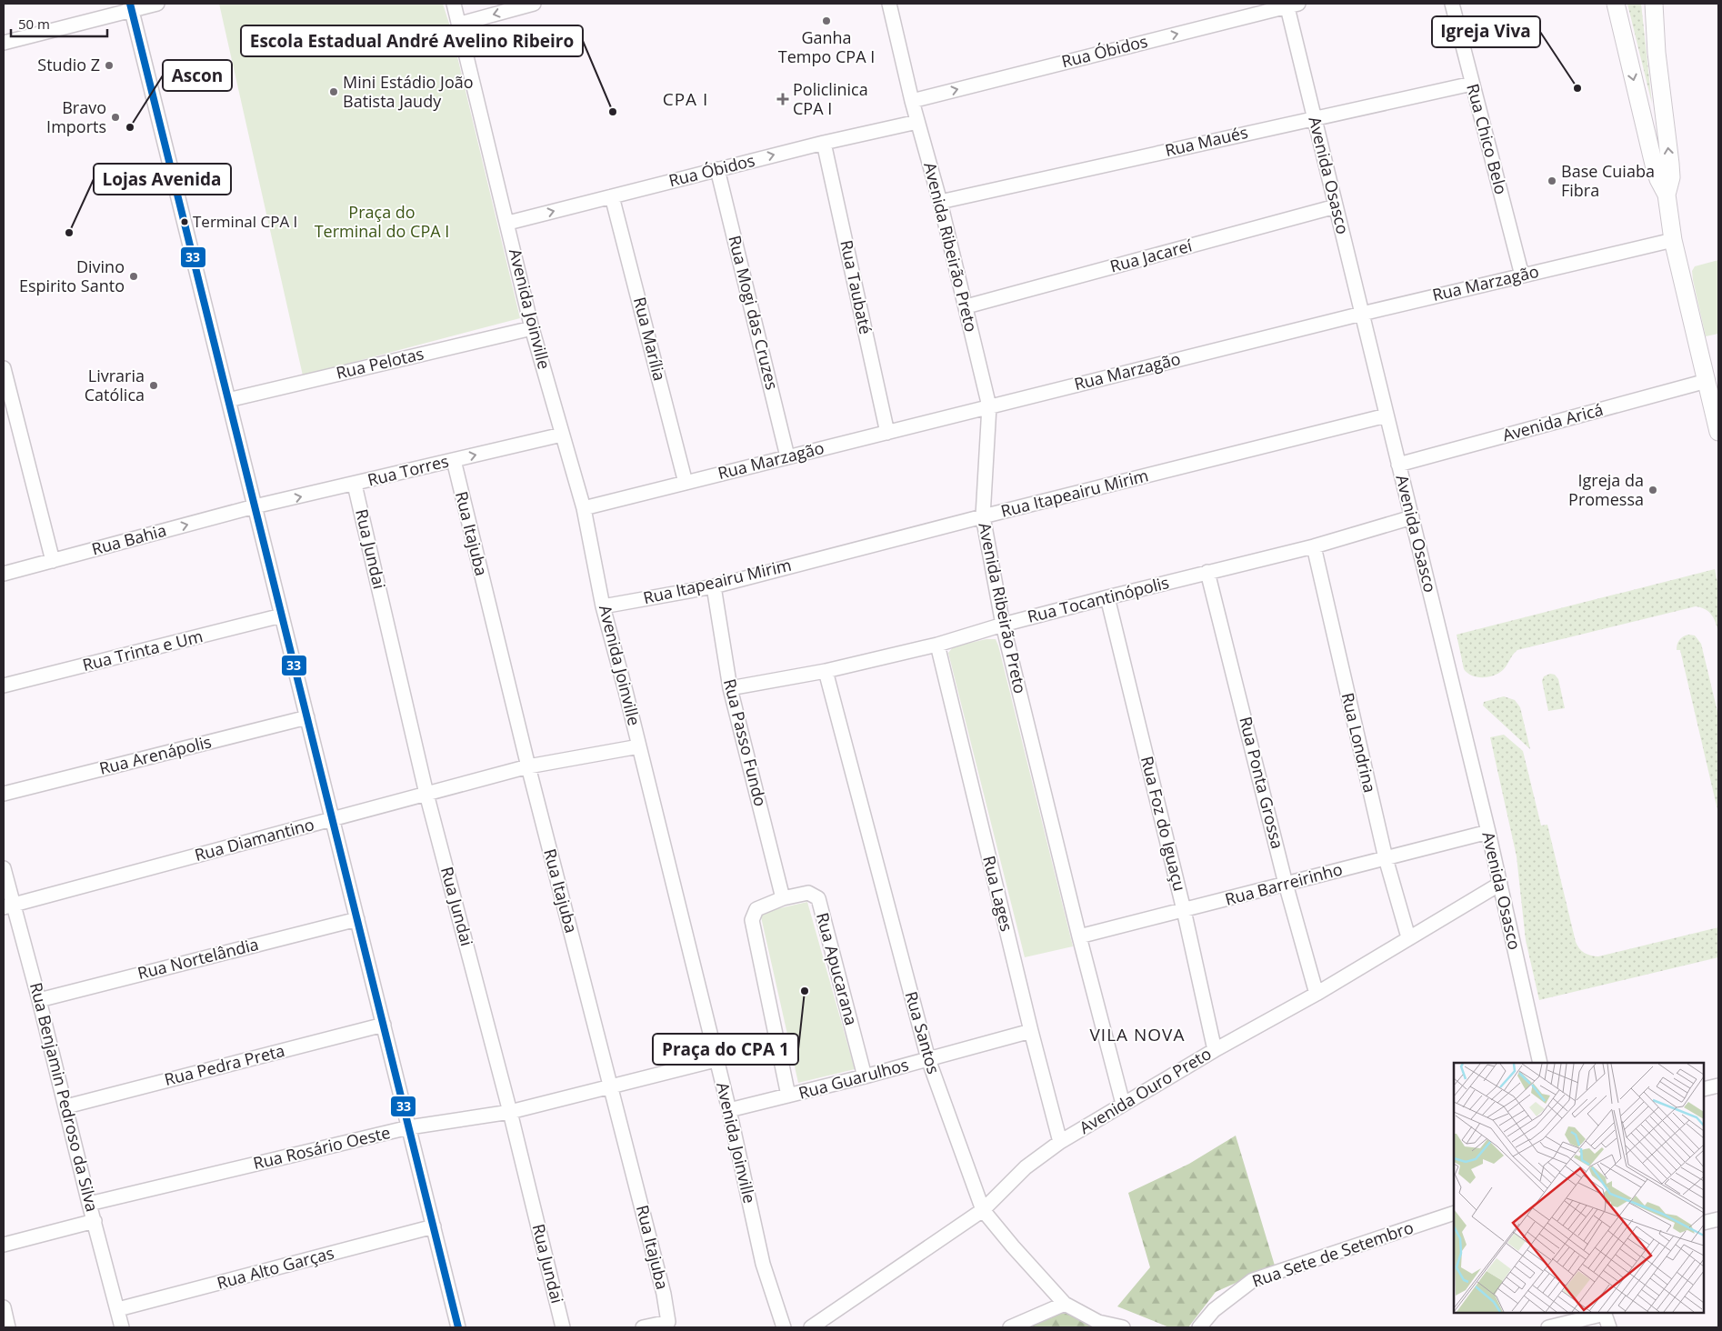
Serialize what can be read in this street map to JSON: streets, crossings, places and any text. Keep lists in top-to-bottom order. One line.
{"streets":{"street":["Rua Óbidos","Rua Chico Belo","Rua Maués","Avenida Osasco","Avenida Ribeirão Preto","Rua Jacareí","Rua Marzagão","Rua Taubaté","Avenida Joinville","Rua Mogi das Cruzes","Rua Marília","Rua Pelotas","Avenida Aricá","Rua Torres","Rua Itapeairu Mirim","Rua Itajuba","Rua Bahia","Rua Jundai","Rua Tocantinópolis","Rua Trinta e Um","Rua Passo Fundo","Rua Londrina","Rua Arenápolis","Rua Ponta Grossa","Rua Foz do Iguaçu","Rua Diamantino","Rua Barreirinho","Rua Lages","Rua Nortelândia","Rua Apucarana","Rua Santos","Rua Pedra Preta","Rua Guarulhos","Avenida Ouro Preto","Rua Benjamin Pedroso da Silva","Rua Rosário Oeste","Rua Sete de Setembro","Rua Alto Garças"]},"crossings":[["Rua Óbidos","Avenida Osasco"],["Rua Óbidos","Avenida Ribeirão Preto"],["Rua Óbidos","Rua Taubaté"],["Rua Óbidos","Avenida Joinville"],["Rua Óbidos","Rua Mogi das Cruzes"],["Rua Óbidos","Rua Marília"],["Rua Chico Belo","Rua Maués"],["Rua Chico Belo","Rua Marzagão"],["Rua Maués","Avenida Osasco"],["Rua Maués","Avenida Ribeirão Preto"],["Avenida Osasco","Rua Jacareí"],["Avenida Osasco","Rua Marzagão"],["Avenida Osasco","Avenida Aricá"],["Avenida Osasco","Rua Itapeairu Mirim"],["Avenida Osasco","Rua Tocantinópolis"],["Avenida Osasco","Rua Barreirinho"],["Avenida Osasco","Avenida Ouro Preto"],["Avenida Ribeirão Preto","Rua Jacareí"],["Avenida Ribeirão Preto","Rua Marzagão"],["Avenida Ribeirão Preto","Rua Itapeairu Mirim"],["Avenida Ribeirão Preto","Rua Tocantinópolis"],["Avenida Ribeirão Preto","Rua Barreirinho"],["Avenida Ribeirão Preto","Avenida Ouro Preto"],["Rua Marzagão","Rua Taubaté"],["Rua Marzagão","Avenida Joinville"],["Rua Marzagão","Rua Mogi das Cruzes"],["Rua Marzagão","Rua Marília"],["Avenida Joinville","Rua Pelotas"],["Avenida Joinville","Rua Torres"],["Avenida Joinville","Rua Itapeairu Mirim"],["Avenida Joinville","Rua Diamantino"],["Avenida Joinville","Rua Guarulhos"],["Avenida Joinville","Rua Rosário Oeste"],["Rua Torres","Rua Itajuba"],["Rua Torres","Rua Bahia"],["Rua Torres","Rua Jundai"],["Rua Itapeairu Mirim","Rua Passo Fundo"],["Rua Itajuba","Rua Diamantino"],["Rua Itajuba","Rua Rosário Oeste"],["Rua Jundai","Rua Diamantino"],["Rua Jundai","Rua Rosário Oeste"],["Rua Tocantinópolis","Rua Passo Fundo"],["Rua Tocantinópolis","Rua Londrina"],["Rua Tocantinópolis","Rua Ponta Grossa"],["Rua Tocantinópolis","Rua Foz do Iguaçu"],["Rua Tocantinópolis","Rua Lages"],["Rua Tocantinópolis","Rua Santos"],["Rua Passo Fundo","Rua Apucarana"],["Rua Londrina","Rua Barreirinho"],["Rua Londrina","Avenida Ouro Preto"],["Rua Ponta Grossa","Rua Barreirinho"],["Rua Ponta Grossa","Avenida Ouro Preto"],["Rua Foz do Iguaçu","Rua Barreirinho"],["Rua Foz do Iguaçu","Avenida Ouro Preto"],["Rua Diamantino","Rua Benjamin Pedroso da Silva"],["Rua Lages","Rua Guarulhos"],["Rua Lages","Avenida Ouro Preto"],["Rua Nortelândia","Rua Benjamin Pedroso da Silva"],["Rua Apucarana","Rua Guarulhos"],["Rua Santos","Rua Guarulhos"],["Rua Santos","Avenida Ouro Preto"],["Rua Pedra Preta","Rua Benjamin Pedroso da Silva"],["Rua Benjamin Pedroso da Silva","Rua Rosário Oeste"],["Rua Benjamin Pedroso da Silva","Rua Alto Garças"]],"one_way":["Rua Óbidos","Rua Torres","Rua Bahia"],"districts":["CPA I","VILA NOVA"],"parks":["Praça do Terminal do CPA I"],"places":{"other":["Ganha Tempo CPA I","Studio Z","Igreja Viva","Mini Estádio João Batista Jaudy","Escola Estadual André Avelino Ribeiro","Bravo Imports","Ascon","Base Cuiaba Fibra","Terminal CPA I","Lojas Avenida","Divino Espirito Santo","Livraria Católica","Igreja da Promessa","Praça do CPA 1"],"health":["Policlinica CPA I"]},"lines":["transit line 33"],"scale_bar":"50 m"}
